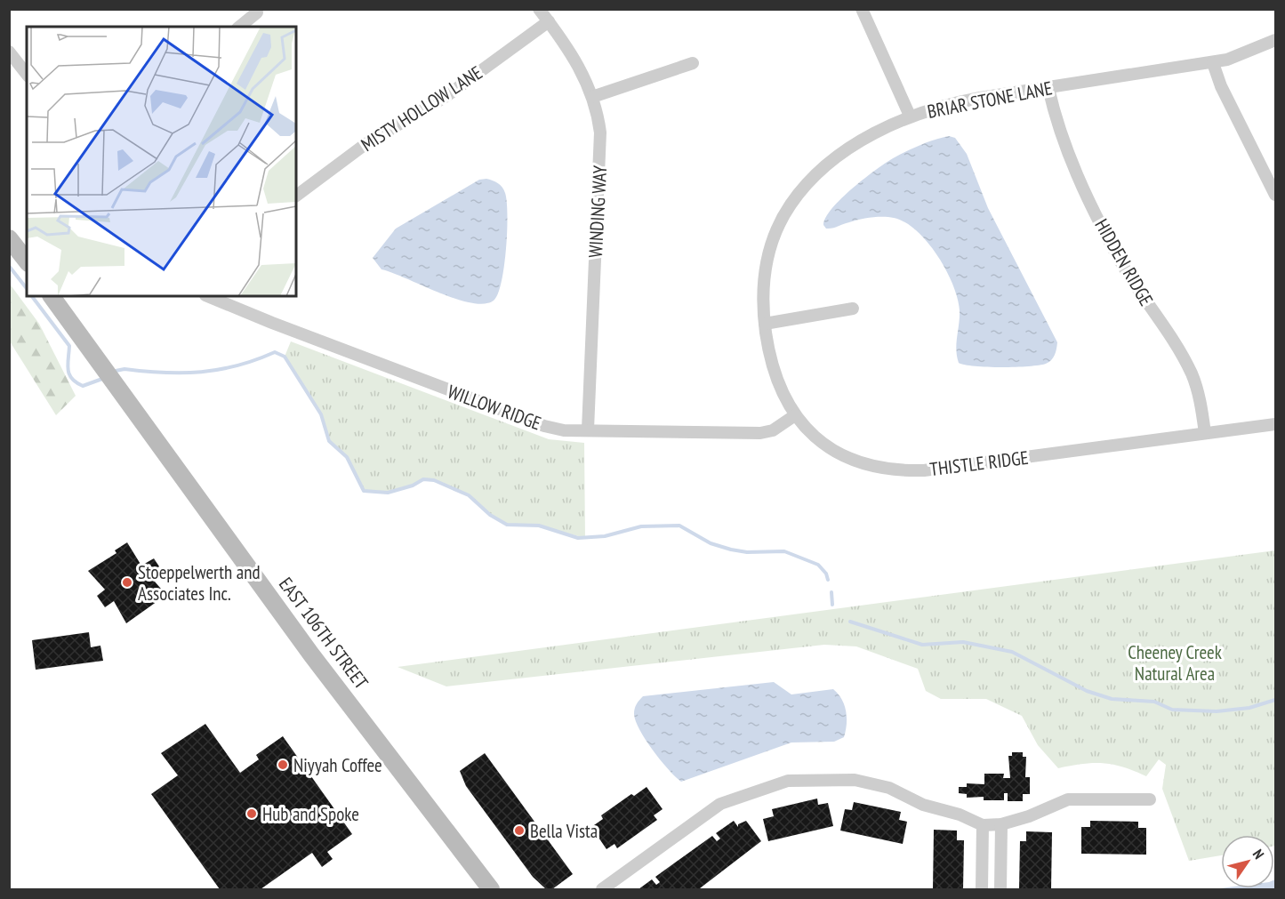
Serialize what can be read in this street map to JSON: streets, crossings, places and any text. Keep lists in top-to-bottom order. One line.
{"streets":{"main road":["EAST 106TH STREET"],"street":["BRIAR STONE LANE","MISTY HOLLOW LANE","WINDING WAY","HIDDEN RIDGE","WILLOW RIDGE","THISTLE RIDGE"]},"crossings":[["BRIAR STONE LANE","HIDDEN RIDGE"],["BRIAR STONE LANE","THISTLE RIDGE"],["MISTY HOLLOW LANE","WINDING WAY"],["WINDING WAY","WILLOW RIDGE"],["HIDDEN RIDGE","THISTLE RIDGE"],["WILLOW RIDGE","THISTLE RIDGE"]],"parks":["Cheeney Creek Natural Area"],"places":["Stoeppelwerth and Associates Inc.","Niyyah Coffee","Hub and Spoke","Bella Vista"],"north":"top right"}
